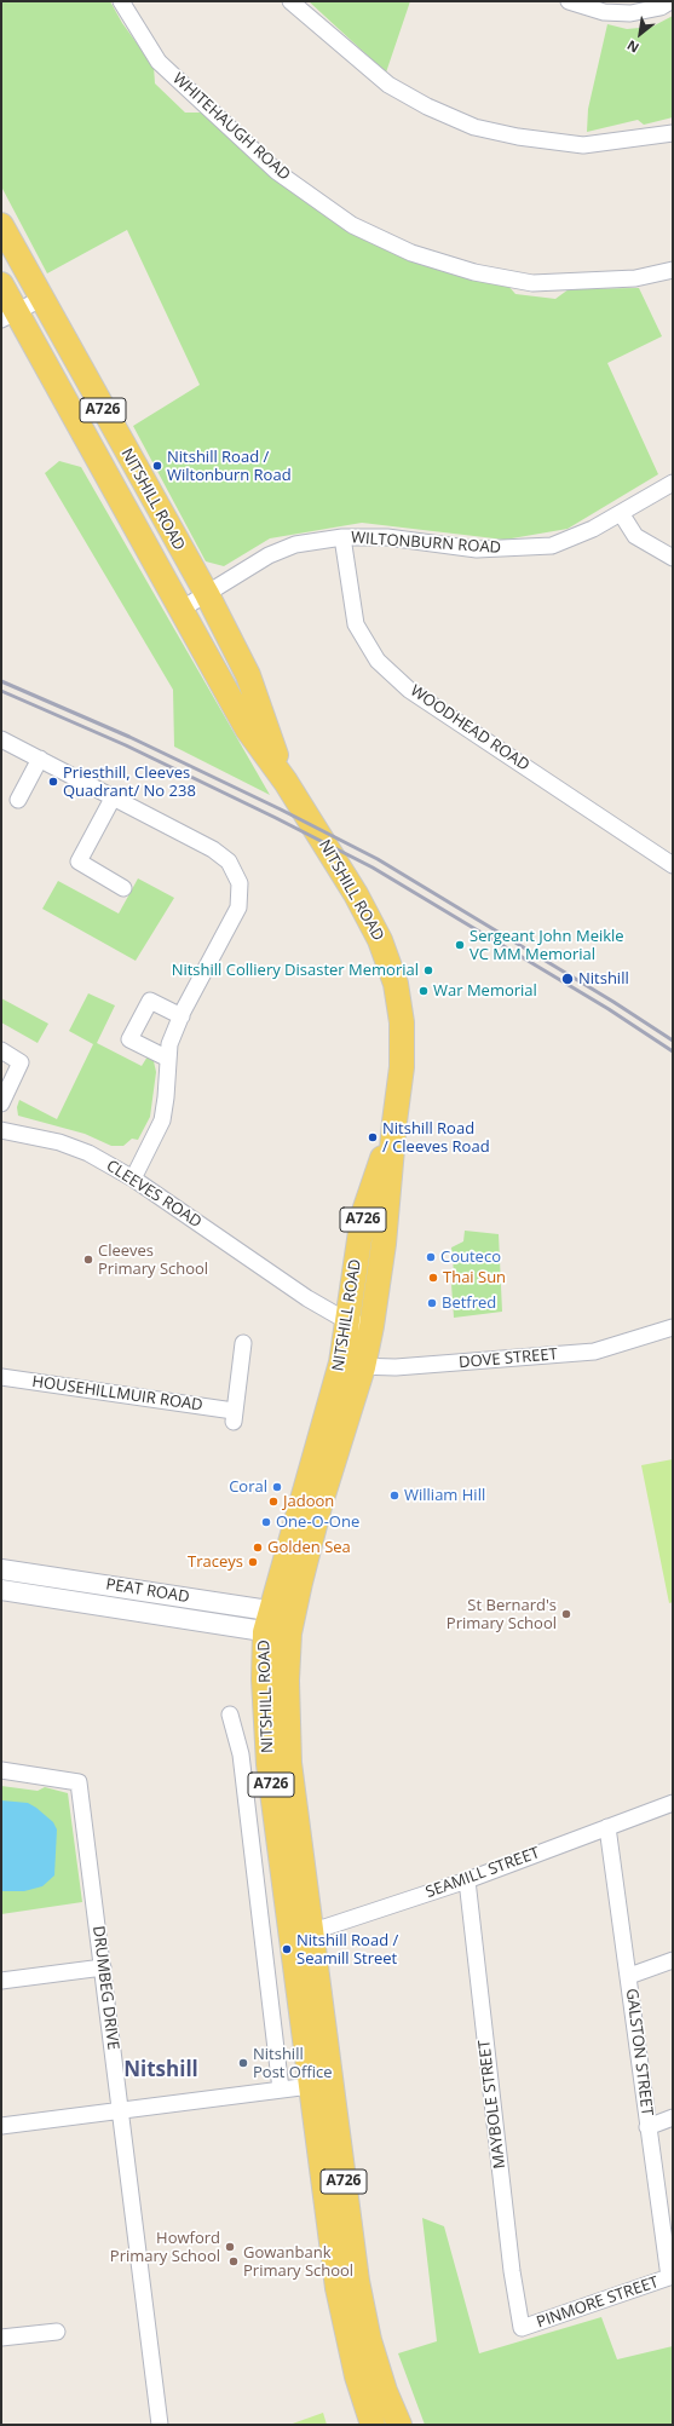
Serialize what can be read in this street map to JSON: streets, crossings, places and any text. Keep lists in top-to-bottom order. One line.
{"streets":{"main road":["A726","NITSHILL ROAD"],"street":["WHITEHAUGH ROAD","WILTONBURN ROAD","WOODHEAD ROAD","CLEEVES ROAD","DOVE STREET","HOUSEHILLMUIR ROAD","PEAT ROAD","SEAMILL STREET","DRUMBEG DRIVE","GALSTON STREET","MAYBOLE STREET","PINMORE STREET"]},"crossings":[["NITSHILL ROAD","WILTONBURN ROAD"],["NITSHILL ROAD","CLEEVES ROAD"],["NITSHILL ROAD","DOVE STREET"],["NITSHILL ROAD","PEAT ROAD"],["NITSHILL ROAD","SEAMILL STREET"],["WILTONBURN ROAD","WOODHEAD ROAD"],["SEAMILL STREET","GALSTON STREET"],["SEAMILL STREET","MAYBOLE STREET"],["GALSTON STREET","PINMORE STREET"],["MAYBOLE STREET","PINMORE STREET"]],"districts":["Nitshill"],"places":["Nitshill Road / Wiltonburn Road","Priesthill, Cleeves Quadrant/ No 238","Sergeant John Meikle VC MM Memorial","Nitshill Colliery Disaster Memorial","Nitshill","War Memorial","Nitshill Road / Cleeves Road","Couteco","Cleeves Primary School","Thai Sun","Betfred","Coral","William Hill","Jadoon","One-O-One","Golden Sea","Traceys","St Bernard's Primary School","Nitshill Road / Seamill Street","Nitshill Post Office","Howford Primary School","Gowanbank Primary School"],"north":"bottom left"}
